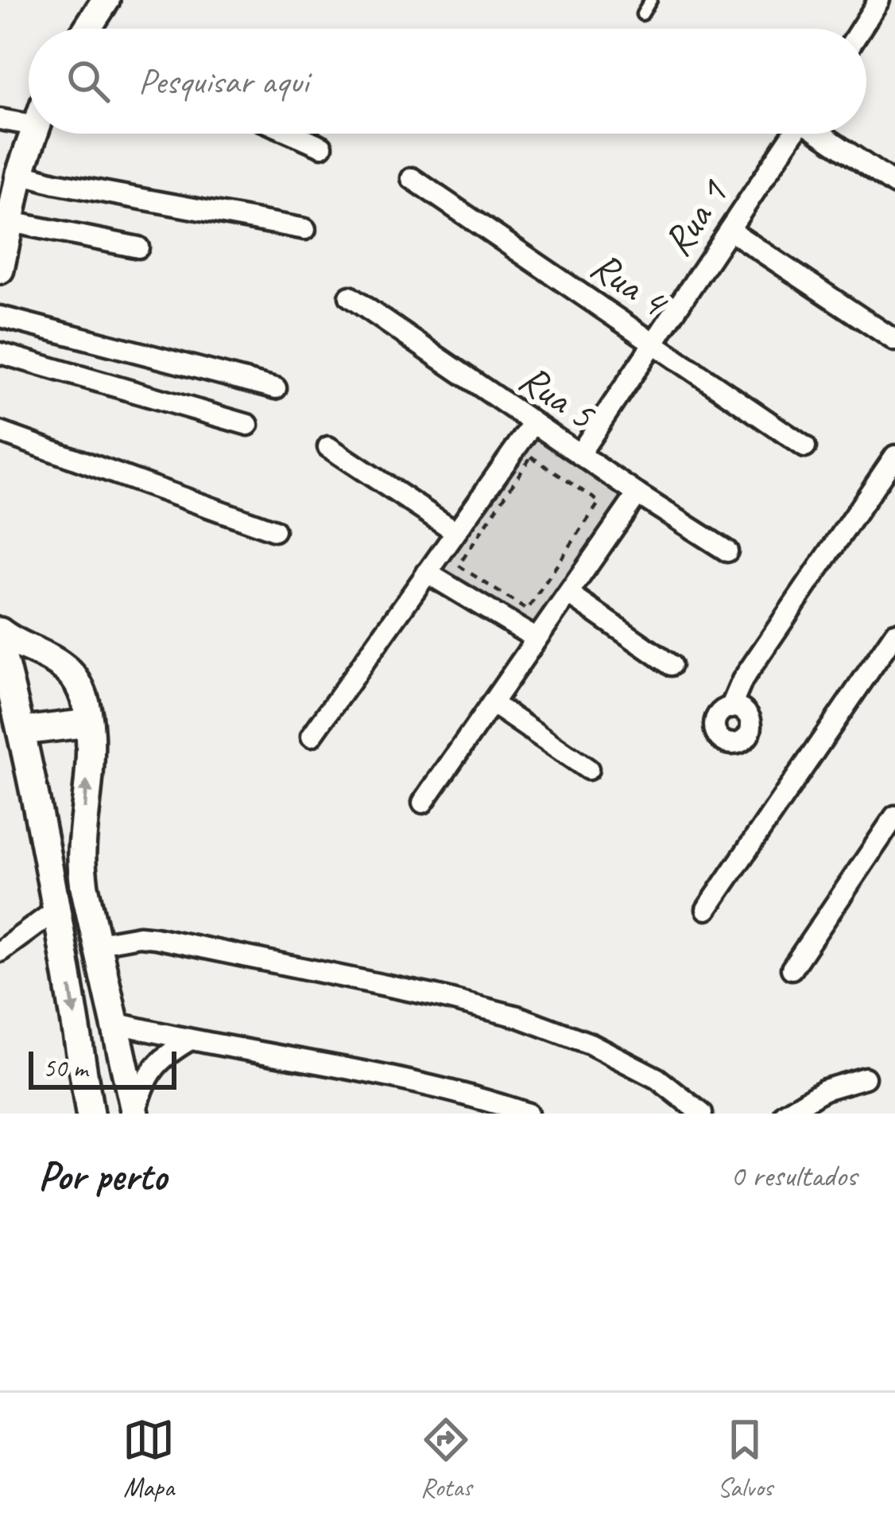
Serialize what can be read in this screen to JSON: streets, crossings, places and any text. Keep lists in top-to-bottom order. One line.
{"streets":{"street":["Rua 1","Rua 4","Rua 5"]},"crossings":[["Rua 1","Rua 4"],["Rua 1","Rua 5"]],"scale_bar":"50 m","page":{"search":"Pesquisar aqui","scale":"50 m","heading":["Por perto","0 resultados"],"nav":["Mapa","Rotas","Salvos"]}}
